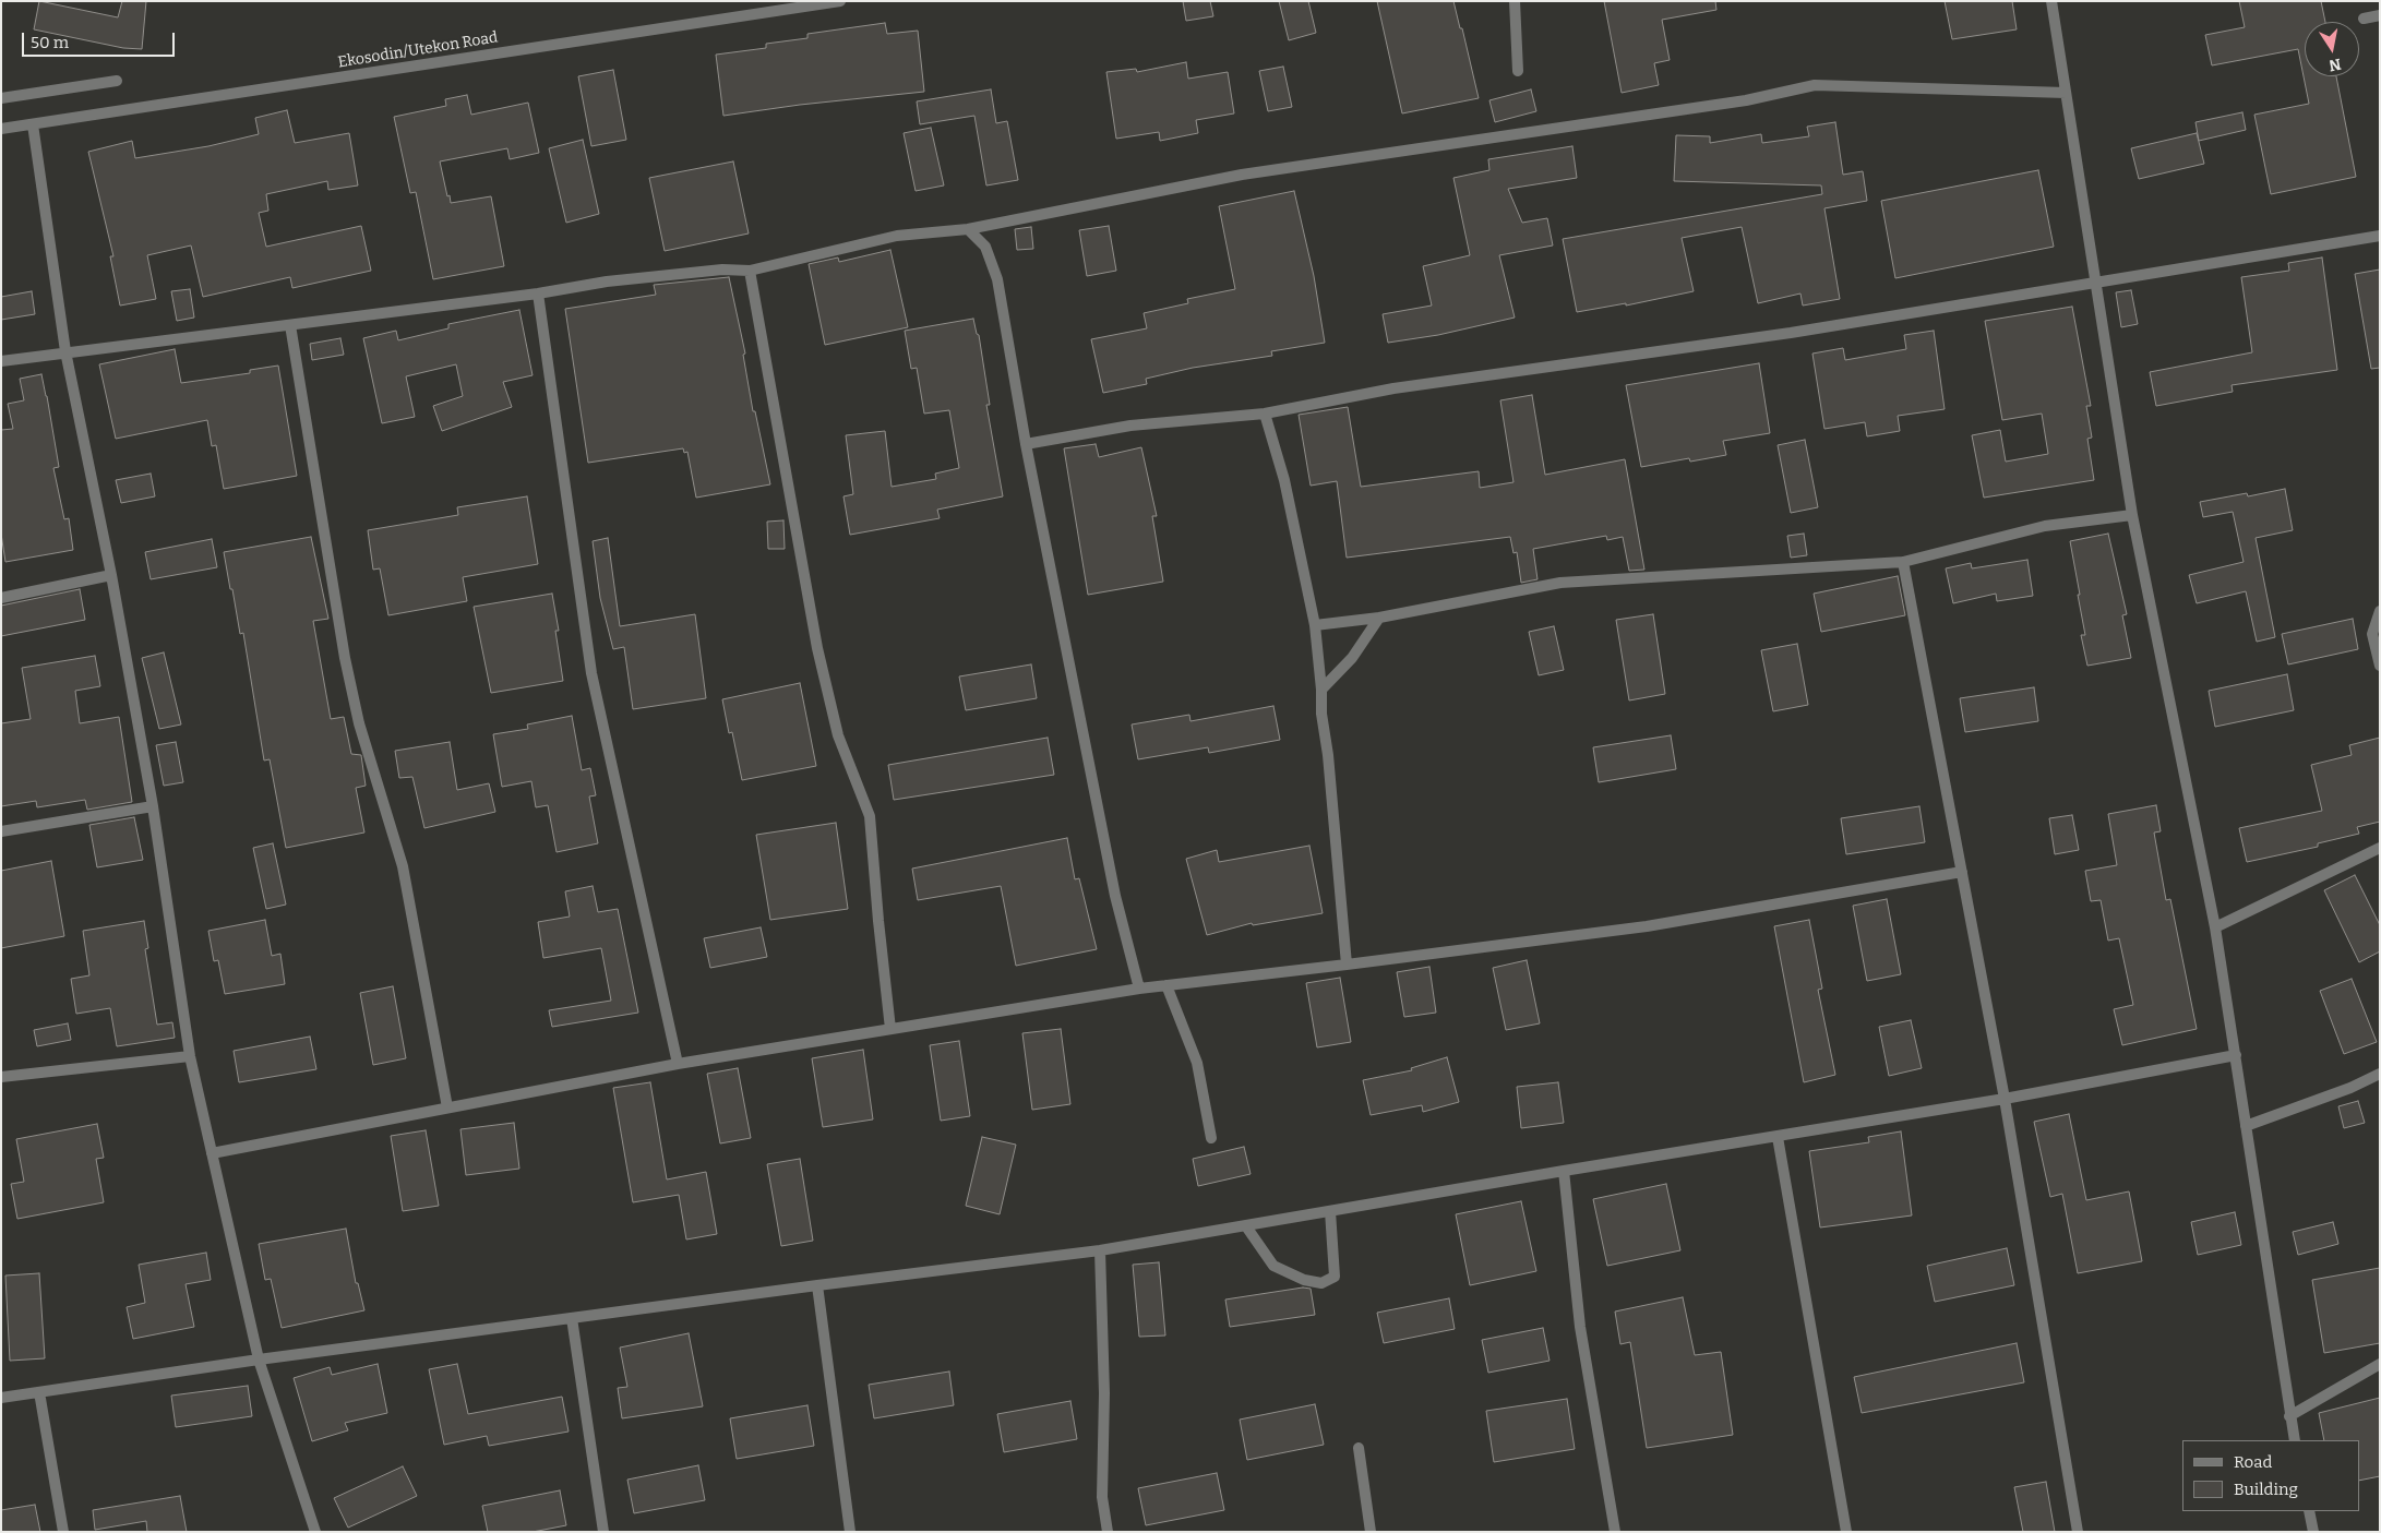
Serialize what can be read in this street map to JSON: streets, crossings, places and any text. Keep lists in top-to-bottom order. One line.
{"streets":{"street":["Ekosodin/Utekon Road"]},"legend":["Road","Building"],"scale_bar":"50 m","north":"bottom"}
